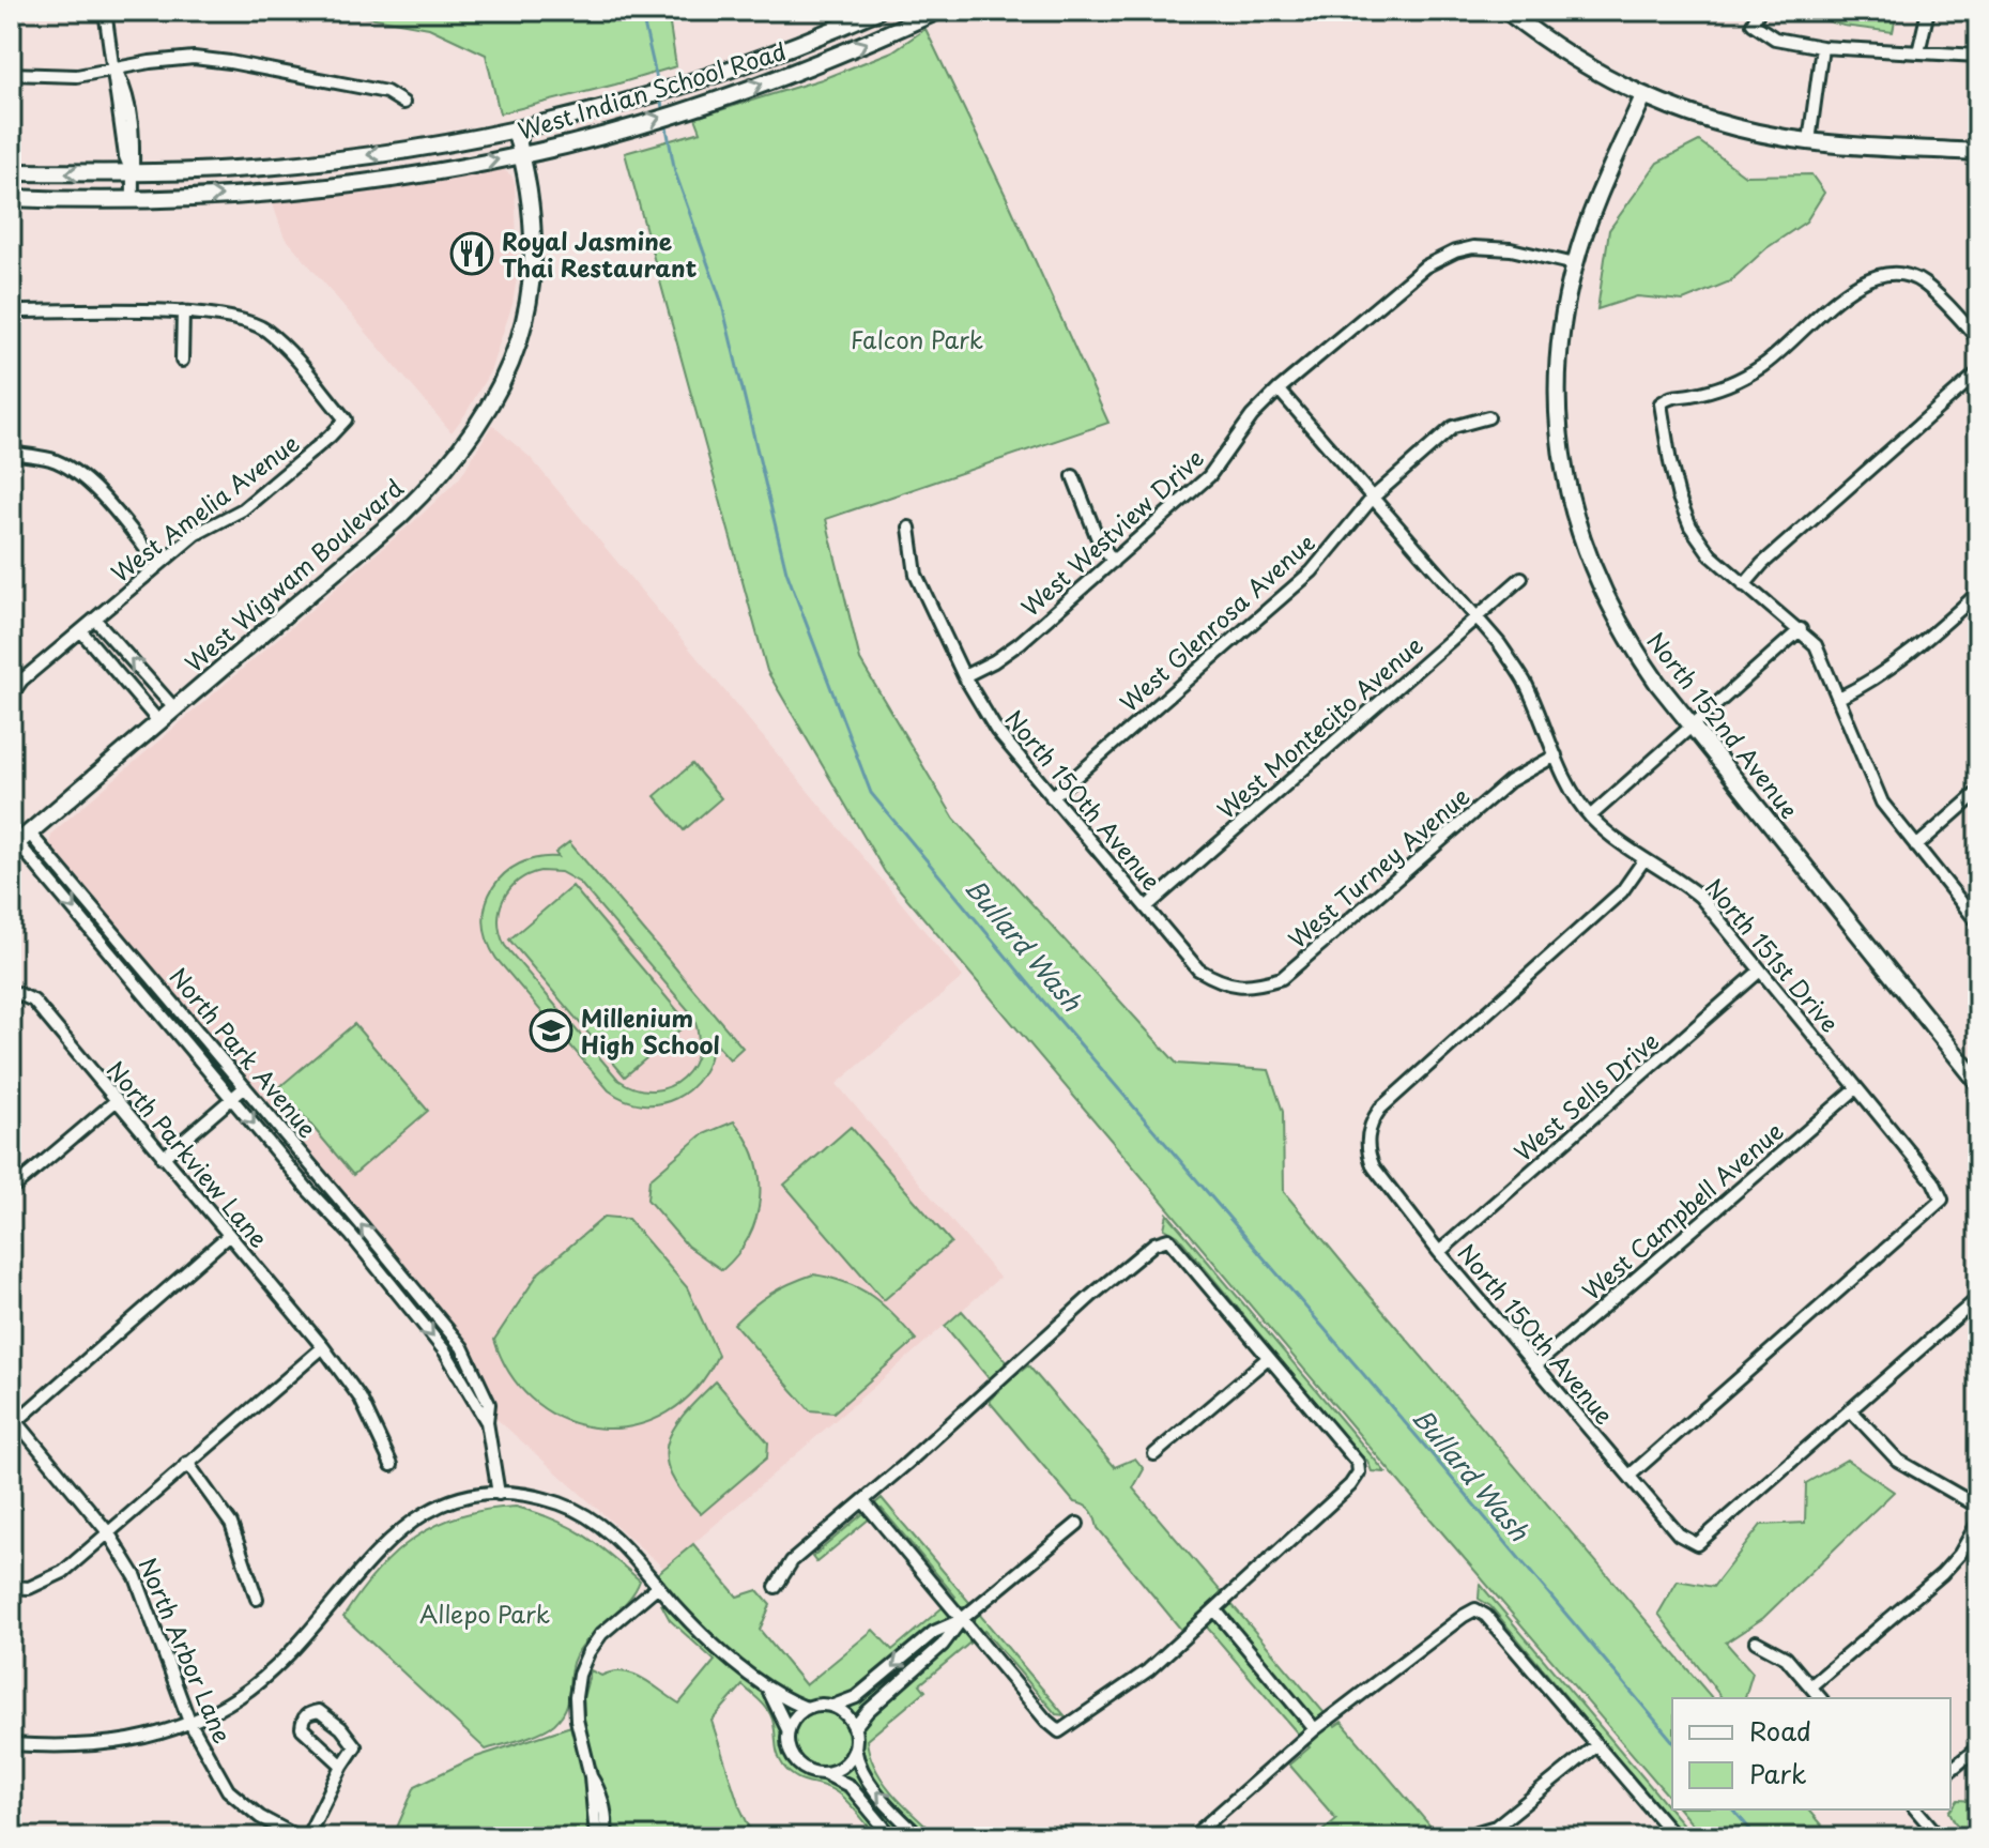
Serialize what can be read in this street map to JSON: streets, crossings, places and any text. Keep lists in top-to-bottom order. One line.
{"streets":{"street":["West Indian School Road","West Amelia Avenue","West Westview Drive","West Wigwam Boulevard","West Glenrosa Avenue","North 152nd Avenue","West Montecito Avenue","North 150th Avenue","West Turney Avenue","North 151st Drive","North Park Avenue","West Sells Drive","North Parkview Lane","West Campbell Avenue","North Arbor Lane"]},"crossings":[["West Indian School Road","West Wigwam Boulevard"],["West Westview Drive","North 152nd Avenue"],["West Westview Drive","North 150th Avenue"],["West Westview Drive","North 151st Drive"],["West Wigwam Boulevard","North Park Avenue"],["West Glenrosa Avenue","North 150th Avenue"],["West Glenrosa Avenue","North 151st Drive"],["West Montecito Avenue","North 150th Avenue"],["West Montecito Avenue","North 151st Drive"],["North 150th Avenue","West Turney Avenue"],["North 150th Avenue","North 151st Drive"],["North 150th Avenue","West Sells Drive"],["North 150th Avenue","West Campbell Avenue"],["West Turney Avenue","North 151st Drive"],["North 151st Drive","West Sells Drive"],["North 151st Drive","West Campbell Avenue"]],"water":["Bullard Wash"],"parks":["Falcon Park","Allepo Park"],"places":{"restaurant":["Royal Jasmine Thai Restaurant"],"school or university":["Millenium High School"]},"legend":["Road","Park"]}
